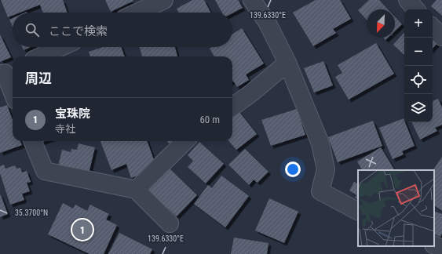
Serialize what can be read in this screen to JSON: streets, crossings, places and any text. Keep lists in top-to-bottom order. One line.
{"north":"bottom left","page":{"map_buttons":["+","−"],"search":"ここで検索","heading":"周辺","list":[{"mark":"1","name":"宝珠院","note":"寺社","value":"60 m"}],"pins":"1"},"coordinates":["139.6330°E","35.3700°N"]}
